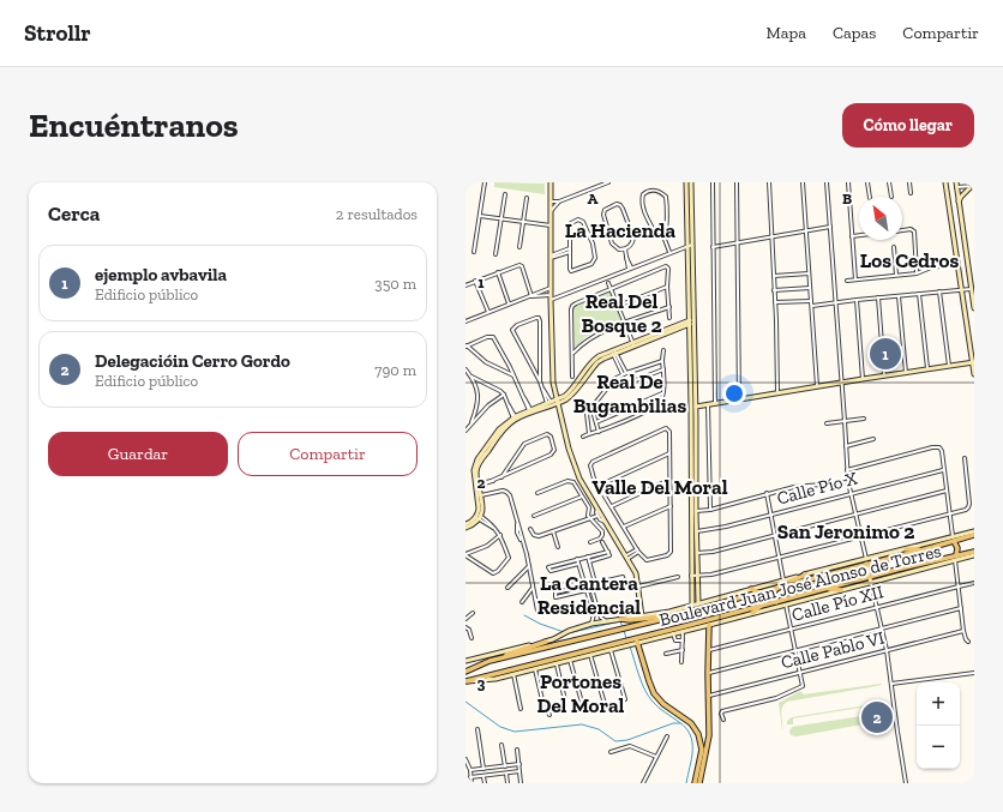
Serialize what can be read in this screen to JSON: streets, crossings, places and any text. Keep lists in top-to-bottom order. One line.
{"streets":{"main road":["Boulevard Juan José Alonso de Torres"],"street":["Calle Pío X","Calle Pío XII","Calle Pablo VI"]},"districts":["La Hacienda","Los Cedros","Real Del Bosque 2","Real De Bugambilias","Valle Del Moral","San Jeronimo 2","La Cantera Residencial","Portones Del Moral"],"north":"top left","page":{"header":"Strollr","nav":["Mapa","Capas","Compartir"],"buttons":["Cómo llegar",["Guardar","Compartir"]],"title":"Encuéntranos","heading":["Cerca","2 resultados"],"list":[{"mark":"1","name":"ejemplo avbavila","note":"Edificio público","value":"350 m"},{"mark":"2","name":"Delegacióin Cerro Gordo","note":"Edificio público","value":"790 m"}],"pins":["1","2"],"map_buttons":["+","−"]},"grid":{"columns":["A","B"],"rows":["1","2","3"]}}
